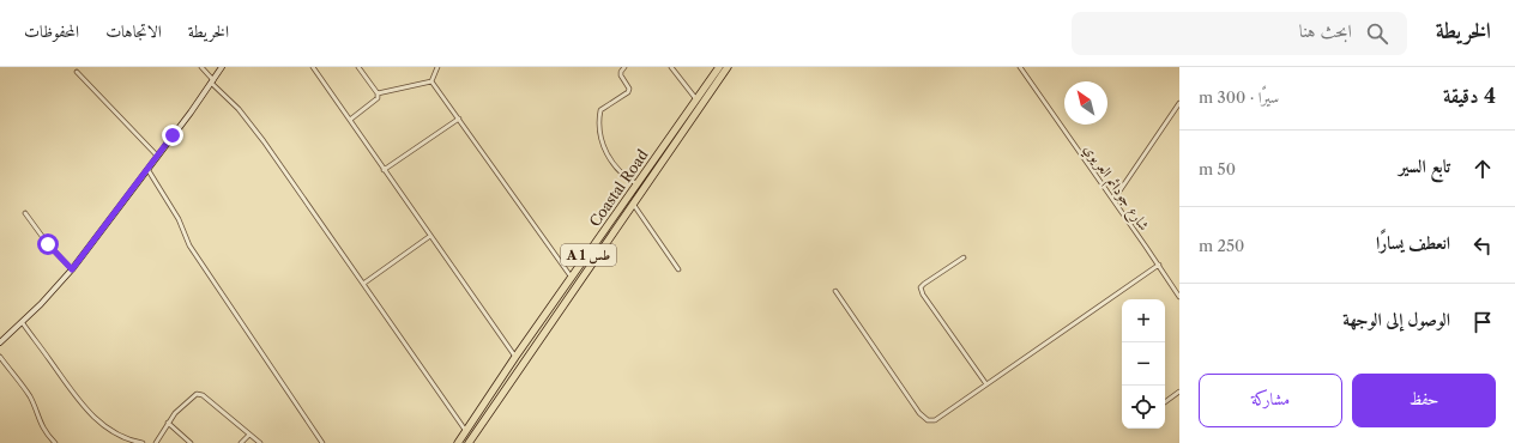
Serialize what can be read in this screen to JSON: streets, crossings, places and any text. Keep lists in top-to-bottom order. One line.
{"streets":{"highway":["Coastal Road","A 1 طس"],"street":["شارع جودائم العريوي"]},"north":"top left","page":{"header":"الخريطة","search":"ابحث هنا","nav":["الخريطة","الاتجاهات","المحفوظات"],"heading":["4 دقيقة","سيرًا · 300 m"],"list":[["تابع السير","50 m"],["انعطف يسارًا","250 m"],"الوصول إلى الوجهة"],"map_buttons":["+","−"],"buttons":["حفظ","مشاركة"]}}
